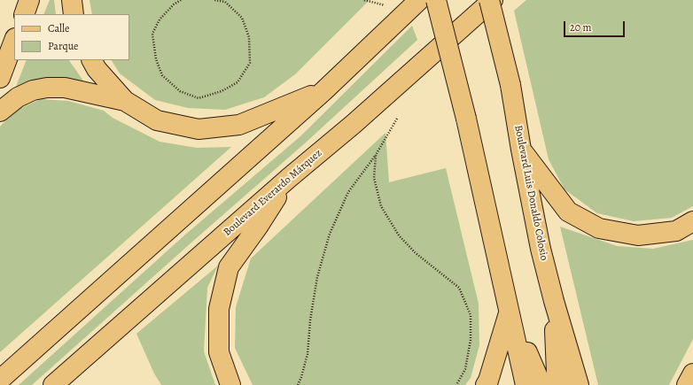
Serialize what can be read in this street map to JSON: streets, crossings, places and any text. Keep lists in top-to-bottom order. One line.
{"streets":{"main road":["Boulevard Everardo Márquez","Boulevard Luis Donaldo Colosio"]},"legend":["Calle","Parque"],"scale_bar":"20 m"}
